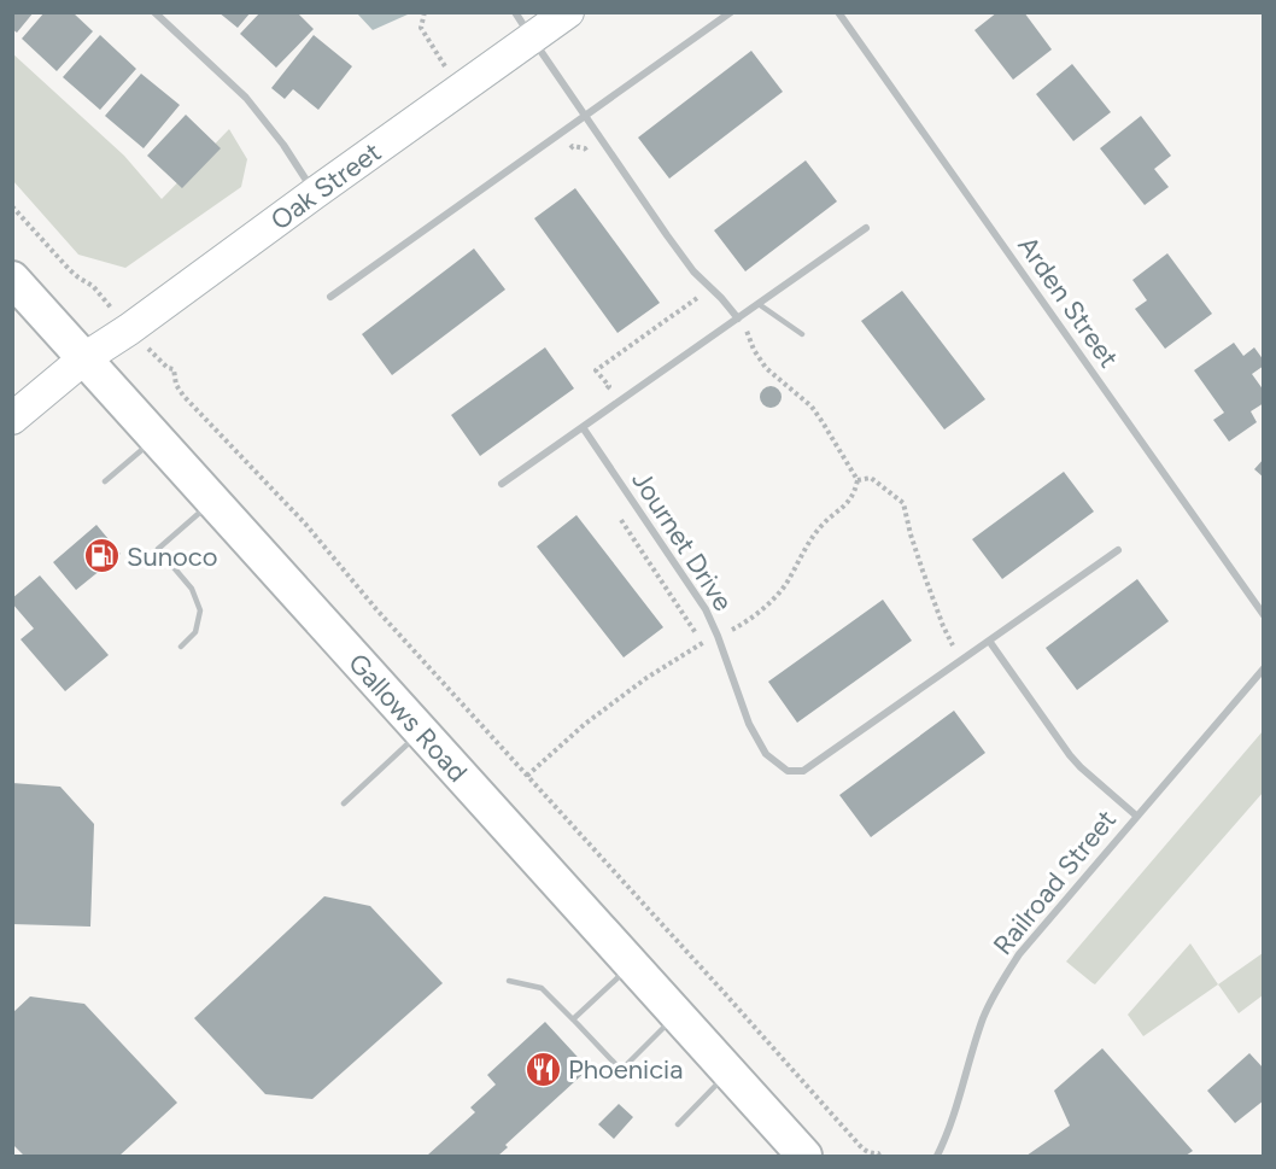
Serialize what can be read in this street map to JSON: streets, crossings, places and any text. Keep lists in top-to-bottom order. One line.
{"streets":{"main road":["Gallows Road"],"street":["Oak Street","Arden Street","Journet Drive","Railroad Street"]},"crossings":[["Oak Street","Gallows Road"]],"places":{"fuel station":["Sunoco"],"restaurant":["Phoenicia"]}}
